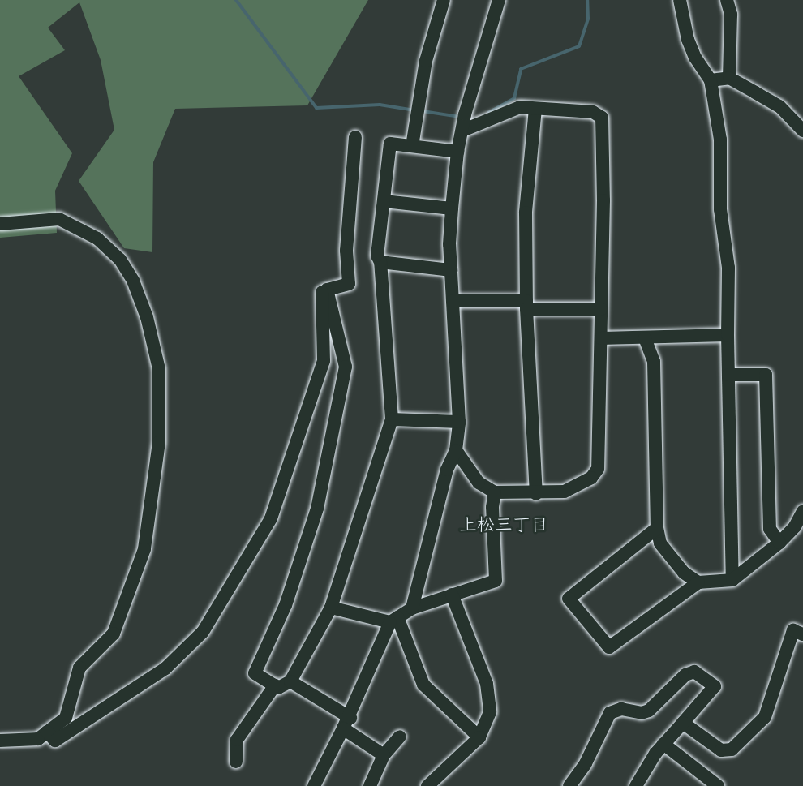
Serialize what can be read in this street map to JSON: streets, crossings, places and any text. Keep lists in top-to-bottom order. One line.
{"districts":["上松三丁目"]}
